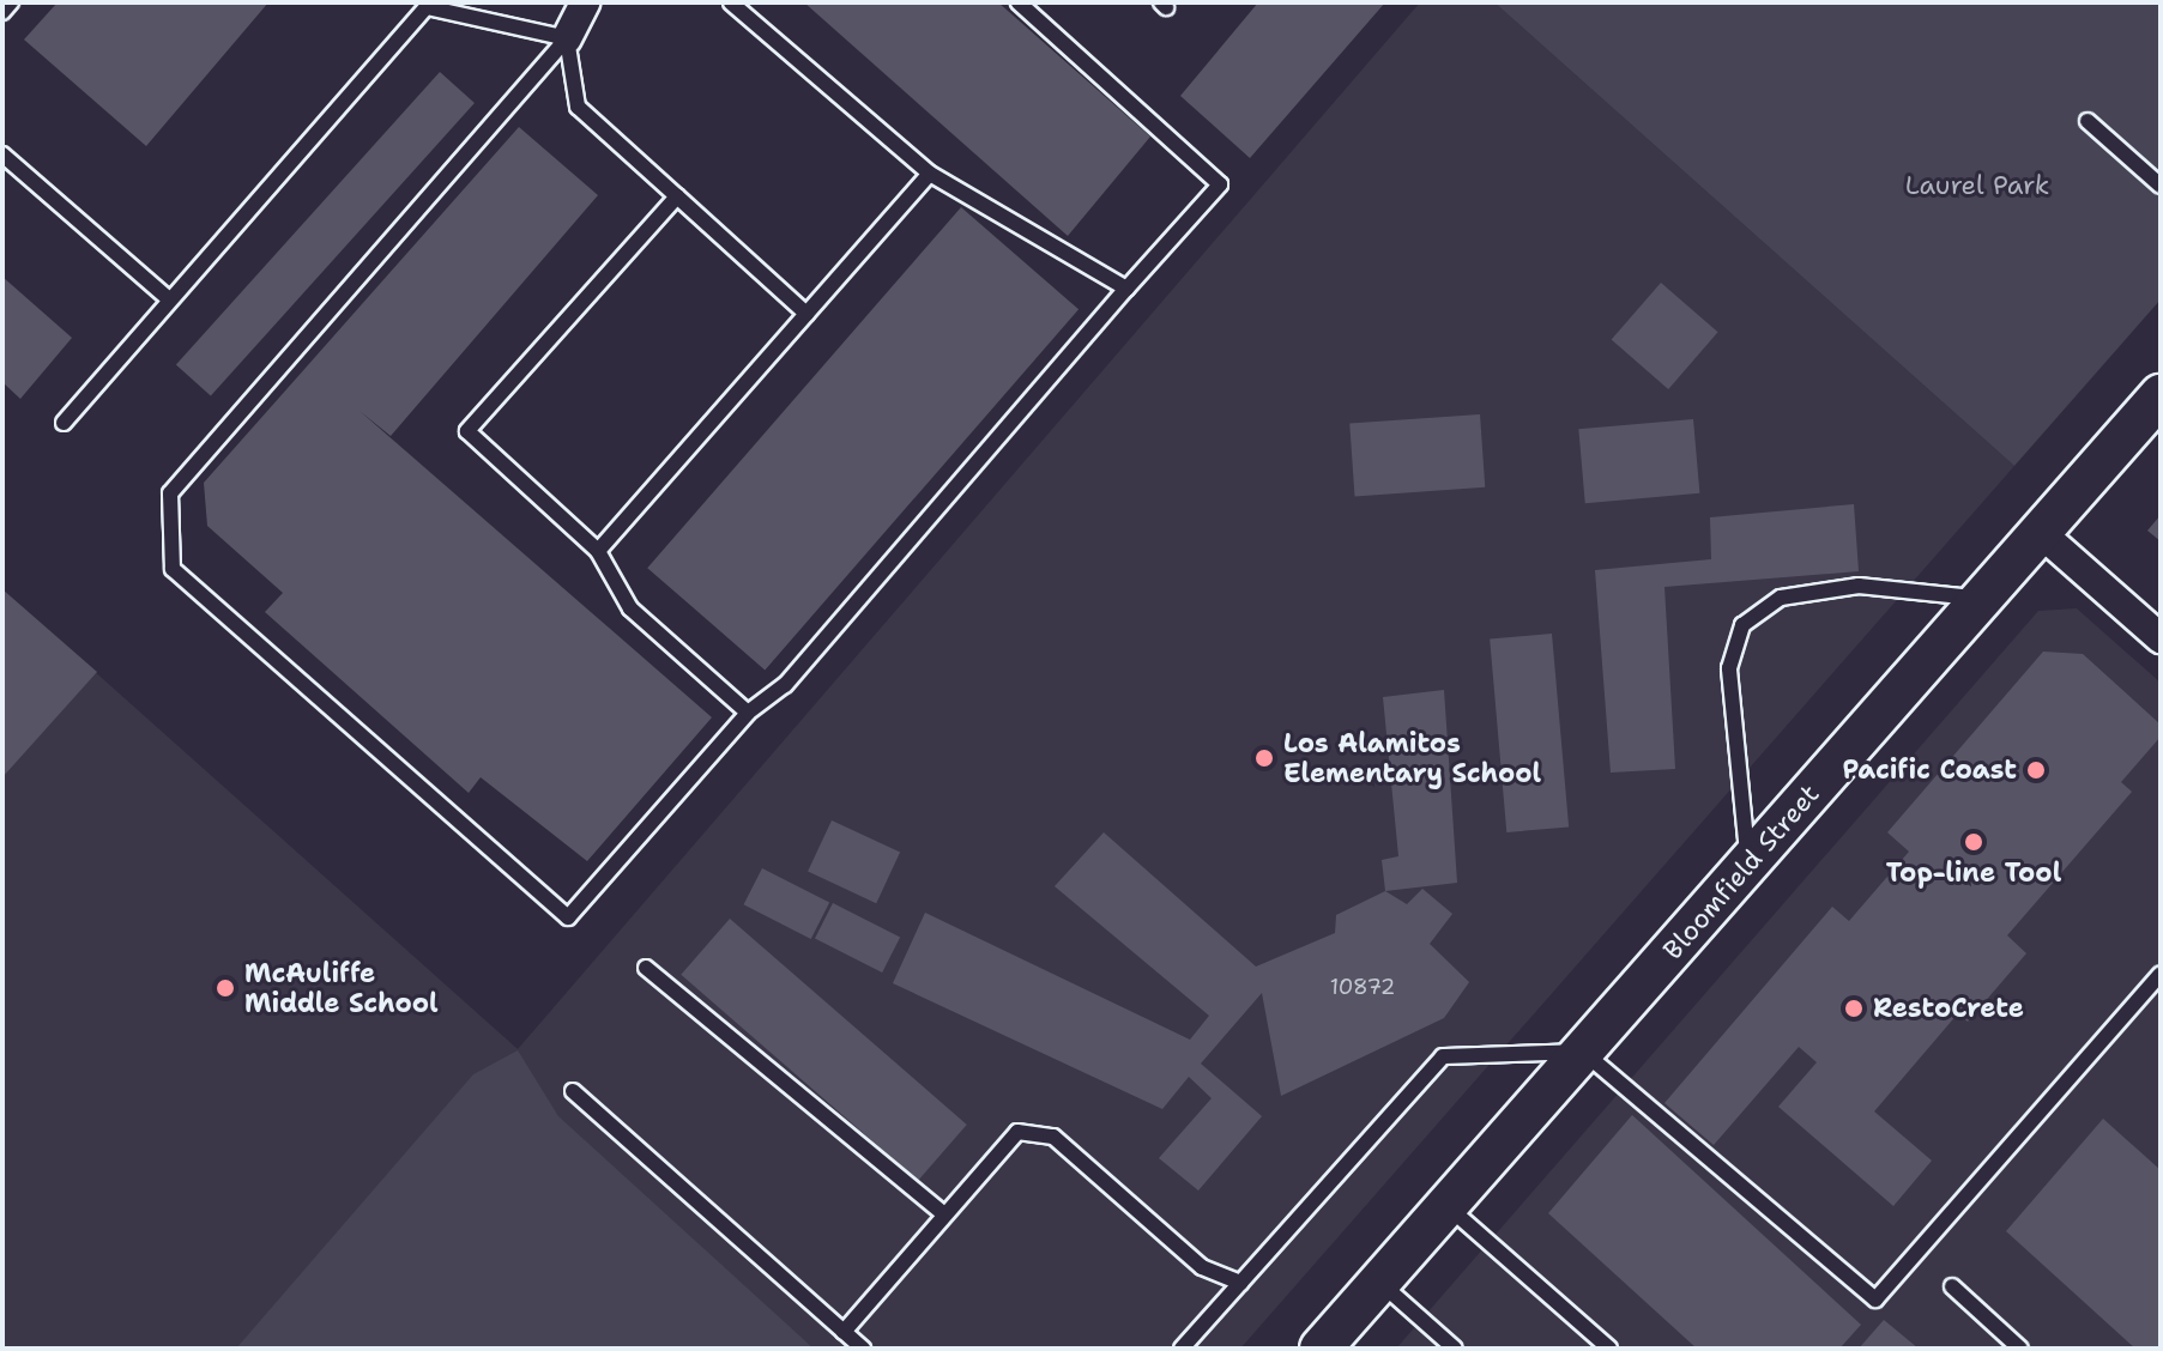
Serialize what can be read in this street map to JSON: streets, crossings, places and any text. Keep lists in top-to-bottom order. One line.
{"streets":{"street":["Bloomfield Street"]},"parks":["Laurel Park"],"places":["Los Alamitos Elementary School","Pacific Coast","Top-line Tool","McAuliffe Middle School","RestoCrete"],"house_numbers":["10872"]}
